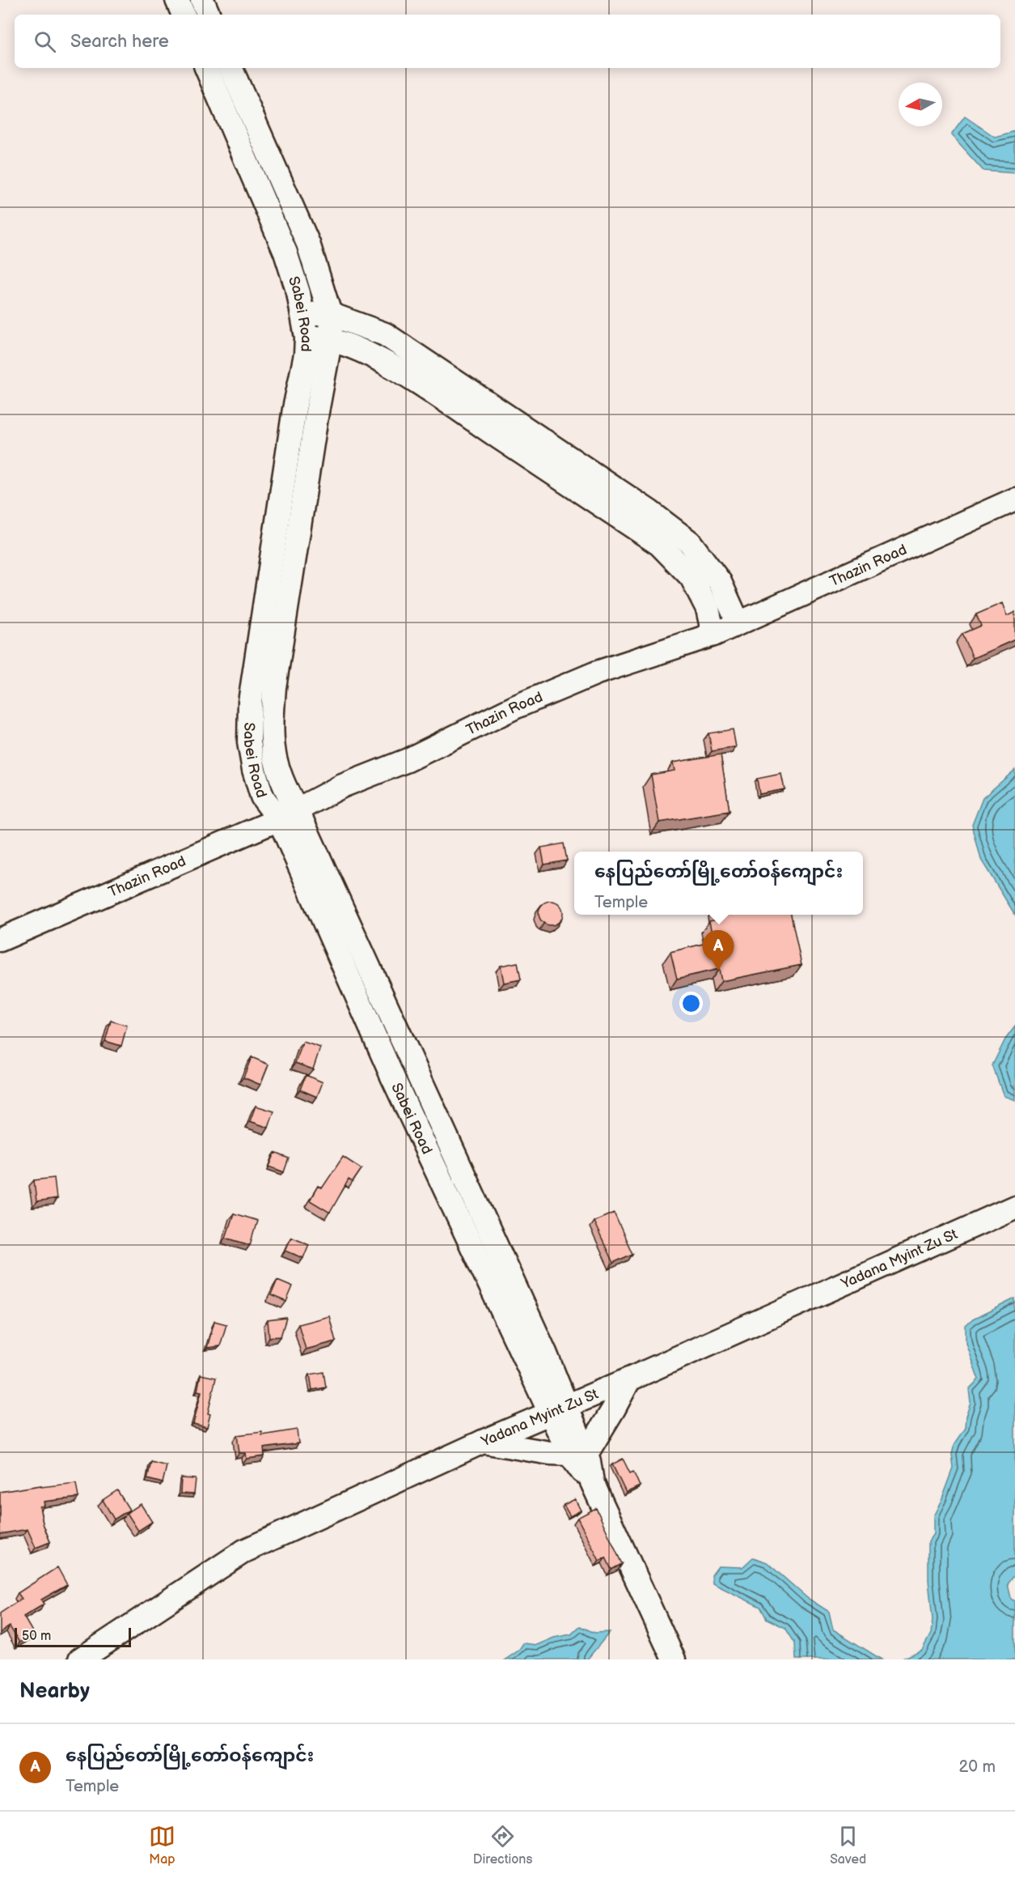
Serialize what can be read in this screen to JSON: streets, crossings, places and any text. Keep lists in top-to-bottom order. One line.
{"streets":{"street":["Sabei Road","Thazin Road","Yadana Myint Zu St"]},"crossings":[["Sabei Road","Thazin Road"],["Sabei Road","Yadana Myint Zu St"]],"scale_bar":"50 m","north":"left","page":{"search":"Search here","popup":["နေပြည်တော်မြို့တော်ဝန်ကျောင်း","Temple"],"pins":"A","scale":"50 m","heading":"Nearby","list":[{"mark":"A","name":"နေပြည်တော်မြို့တော်ဝန်ကျောင်း","note":"Temple","value":"20 m"}],"nav":["Map","Directions","Saved"]}}
